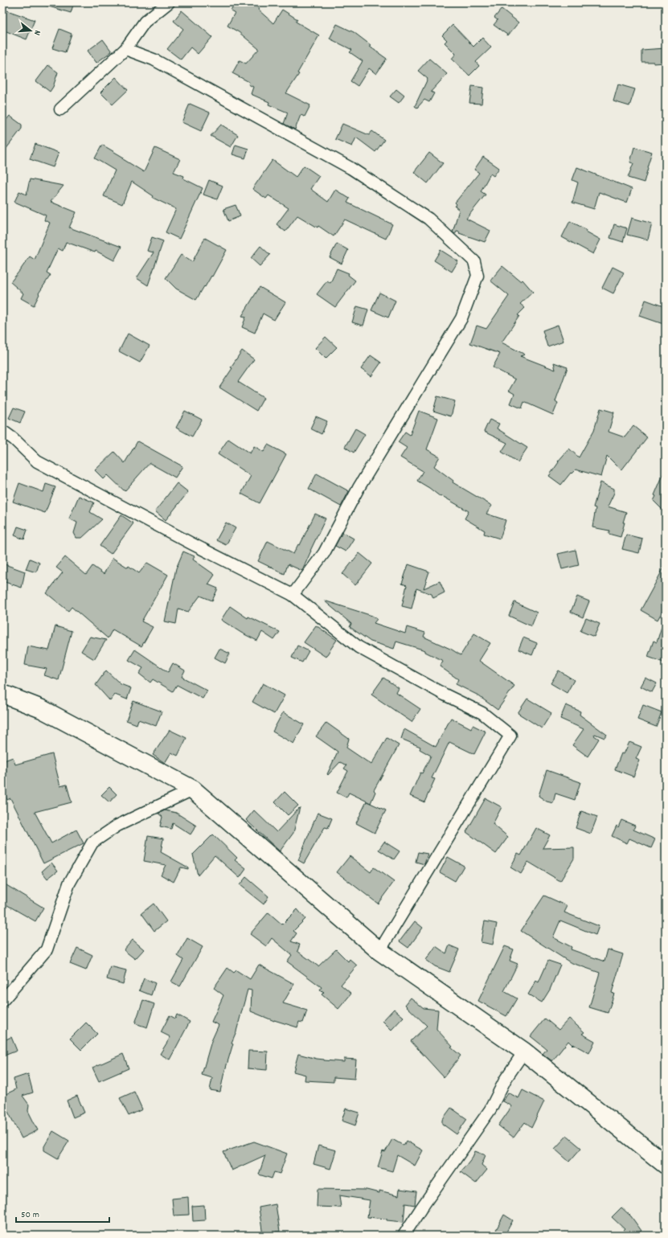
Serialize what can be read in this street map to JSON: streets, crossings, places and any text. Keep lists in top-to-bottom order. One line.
{"scale_bar":"50 m","north":"right"}
